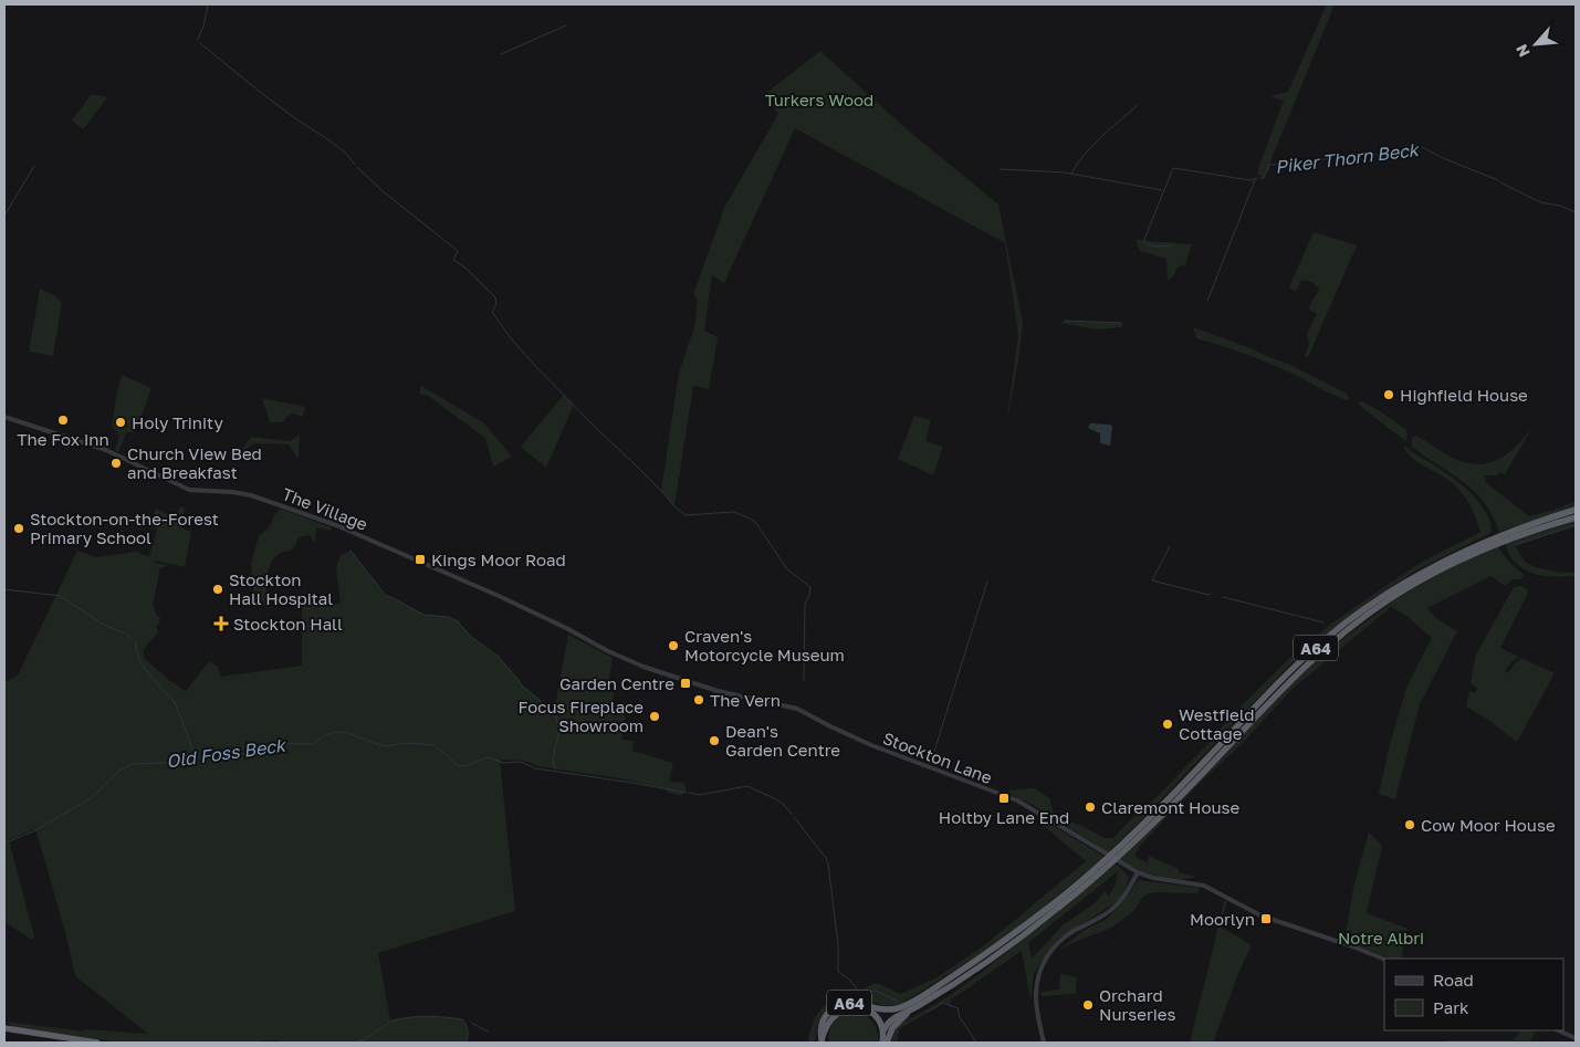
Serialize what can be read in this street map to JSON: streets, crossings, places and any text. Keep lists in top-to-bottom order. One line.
{"streets":{"highway":["A64"],"street":["The Village","Stockton Lane"]},"crossings":[["The Village","Stockton Lane"]],"water":["Piker Thorn Beck","Old Foss Beck"],"parks":["Turkers Wood","Notre Albri"],"places":{"other":["Highfield House","The Fox Inn","Holy Trinity","Church View Bed and Breakfast","Stockton-on-the-Forest Primary School","Stockton Hall Hospital","Craven's Motorcycle Museum","The Vern","Focus Fireplace Showroom","Westfield Cottage","Dean's Garden Centre","Claremont House","Cow Moor House","Orchard Nurseries"],"transit":["Kings Moor Road","Garden Centre","Holtby Lane End","Moorlyn"],"health":["Stockton Hall"]},"legend":["Road","Park"],"north":"bottom left"}
